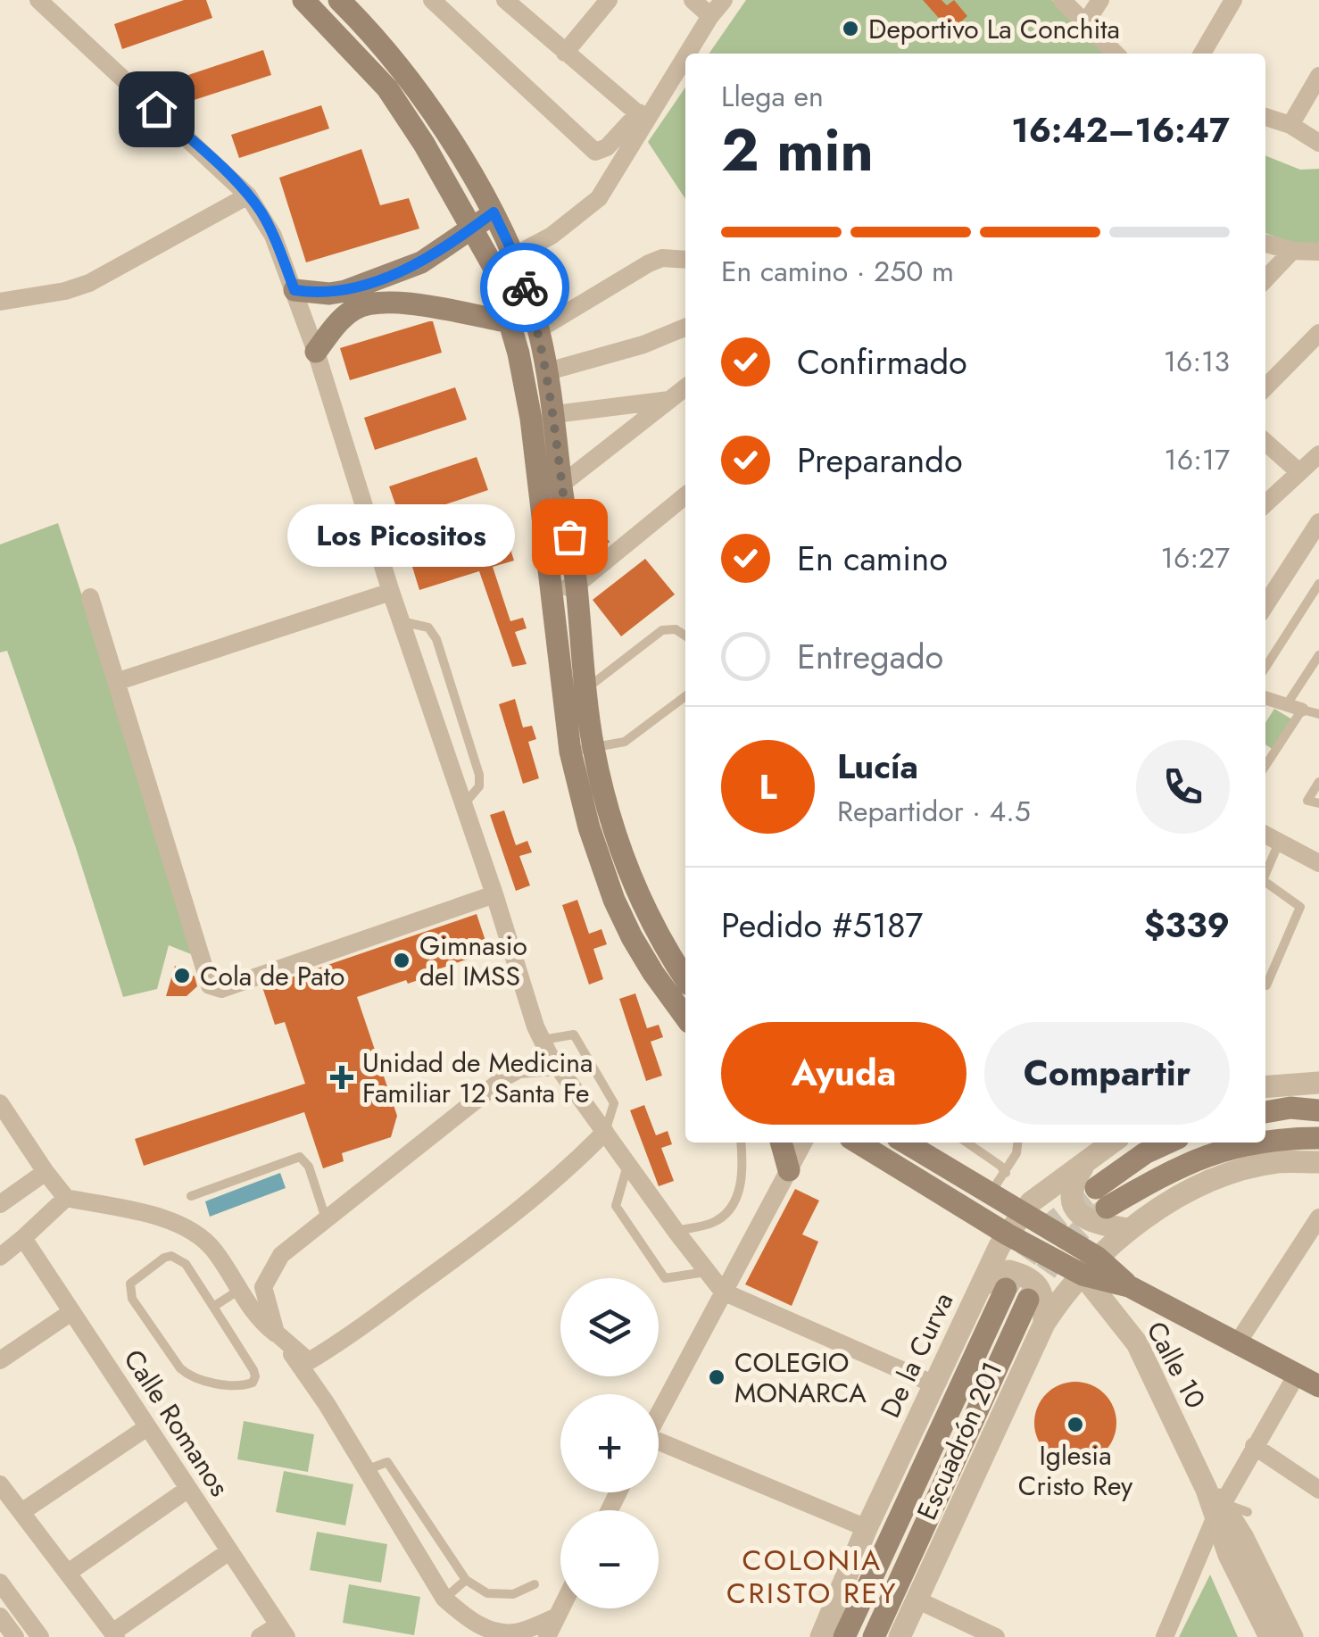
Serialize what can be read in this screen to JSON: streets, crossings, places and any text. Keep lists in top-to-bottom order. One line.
{"streets":{"street":["De la Curva","Calle 10","Calle Romanos","Escuadrón 201"]},"crossings":[["Calle 10","Escuadrón 201"]],"districts":["COLONIA CRISTO REY"],"places":{"other":["Deportivo La Conchita","Los Picositos","Gimnasio del IMSS","Cola de Pato","COLEGIO MONARCA","Iglesia Cristo Rey"],"health":["Unidad de Medicina Familiar 12 Santa Fe"]},"page":{"heading":["2 min","Llega en","16:42–16:47"],"panel":["Lucía","Repartidor · 4.5","Pedido #5187","$339"],"bar":"En camino · 250 m","list":[["Confirmado","16:13"],["Preparando","16:17"],["En camino","16:27"],"Entregado"],"bubble":"Los Picositos","round":"L","buttons":["Ayuda","Compartir"],"map_buttons":["+","−"]}}
